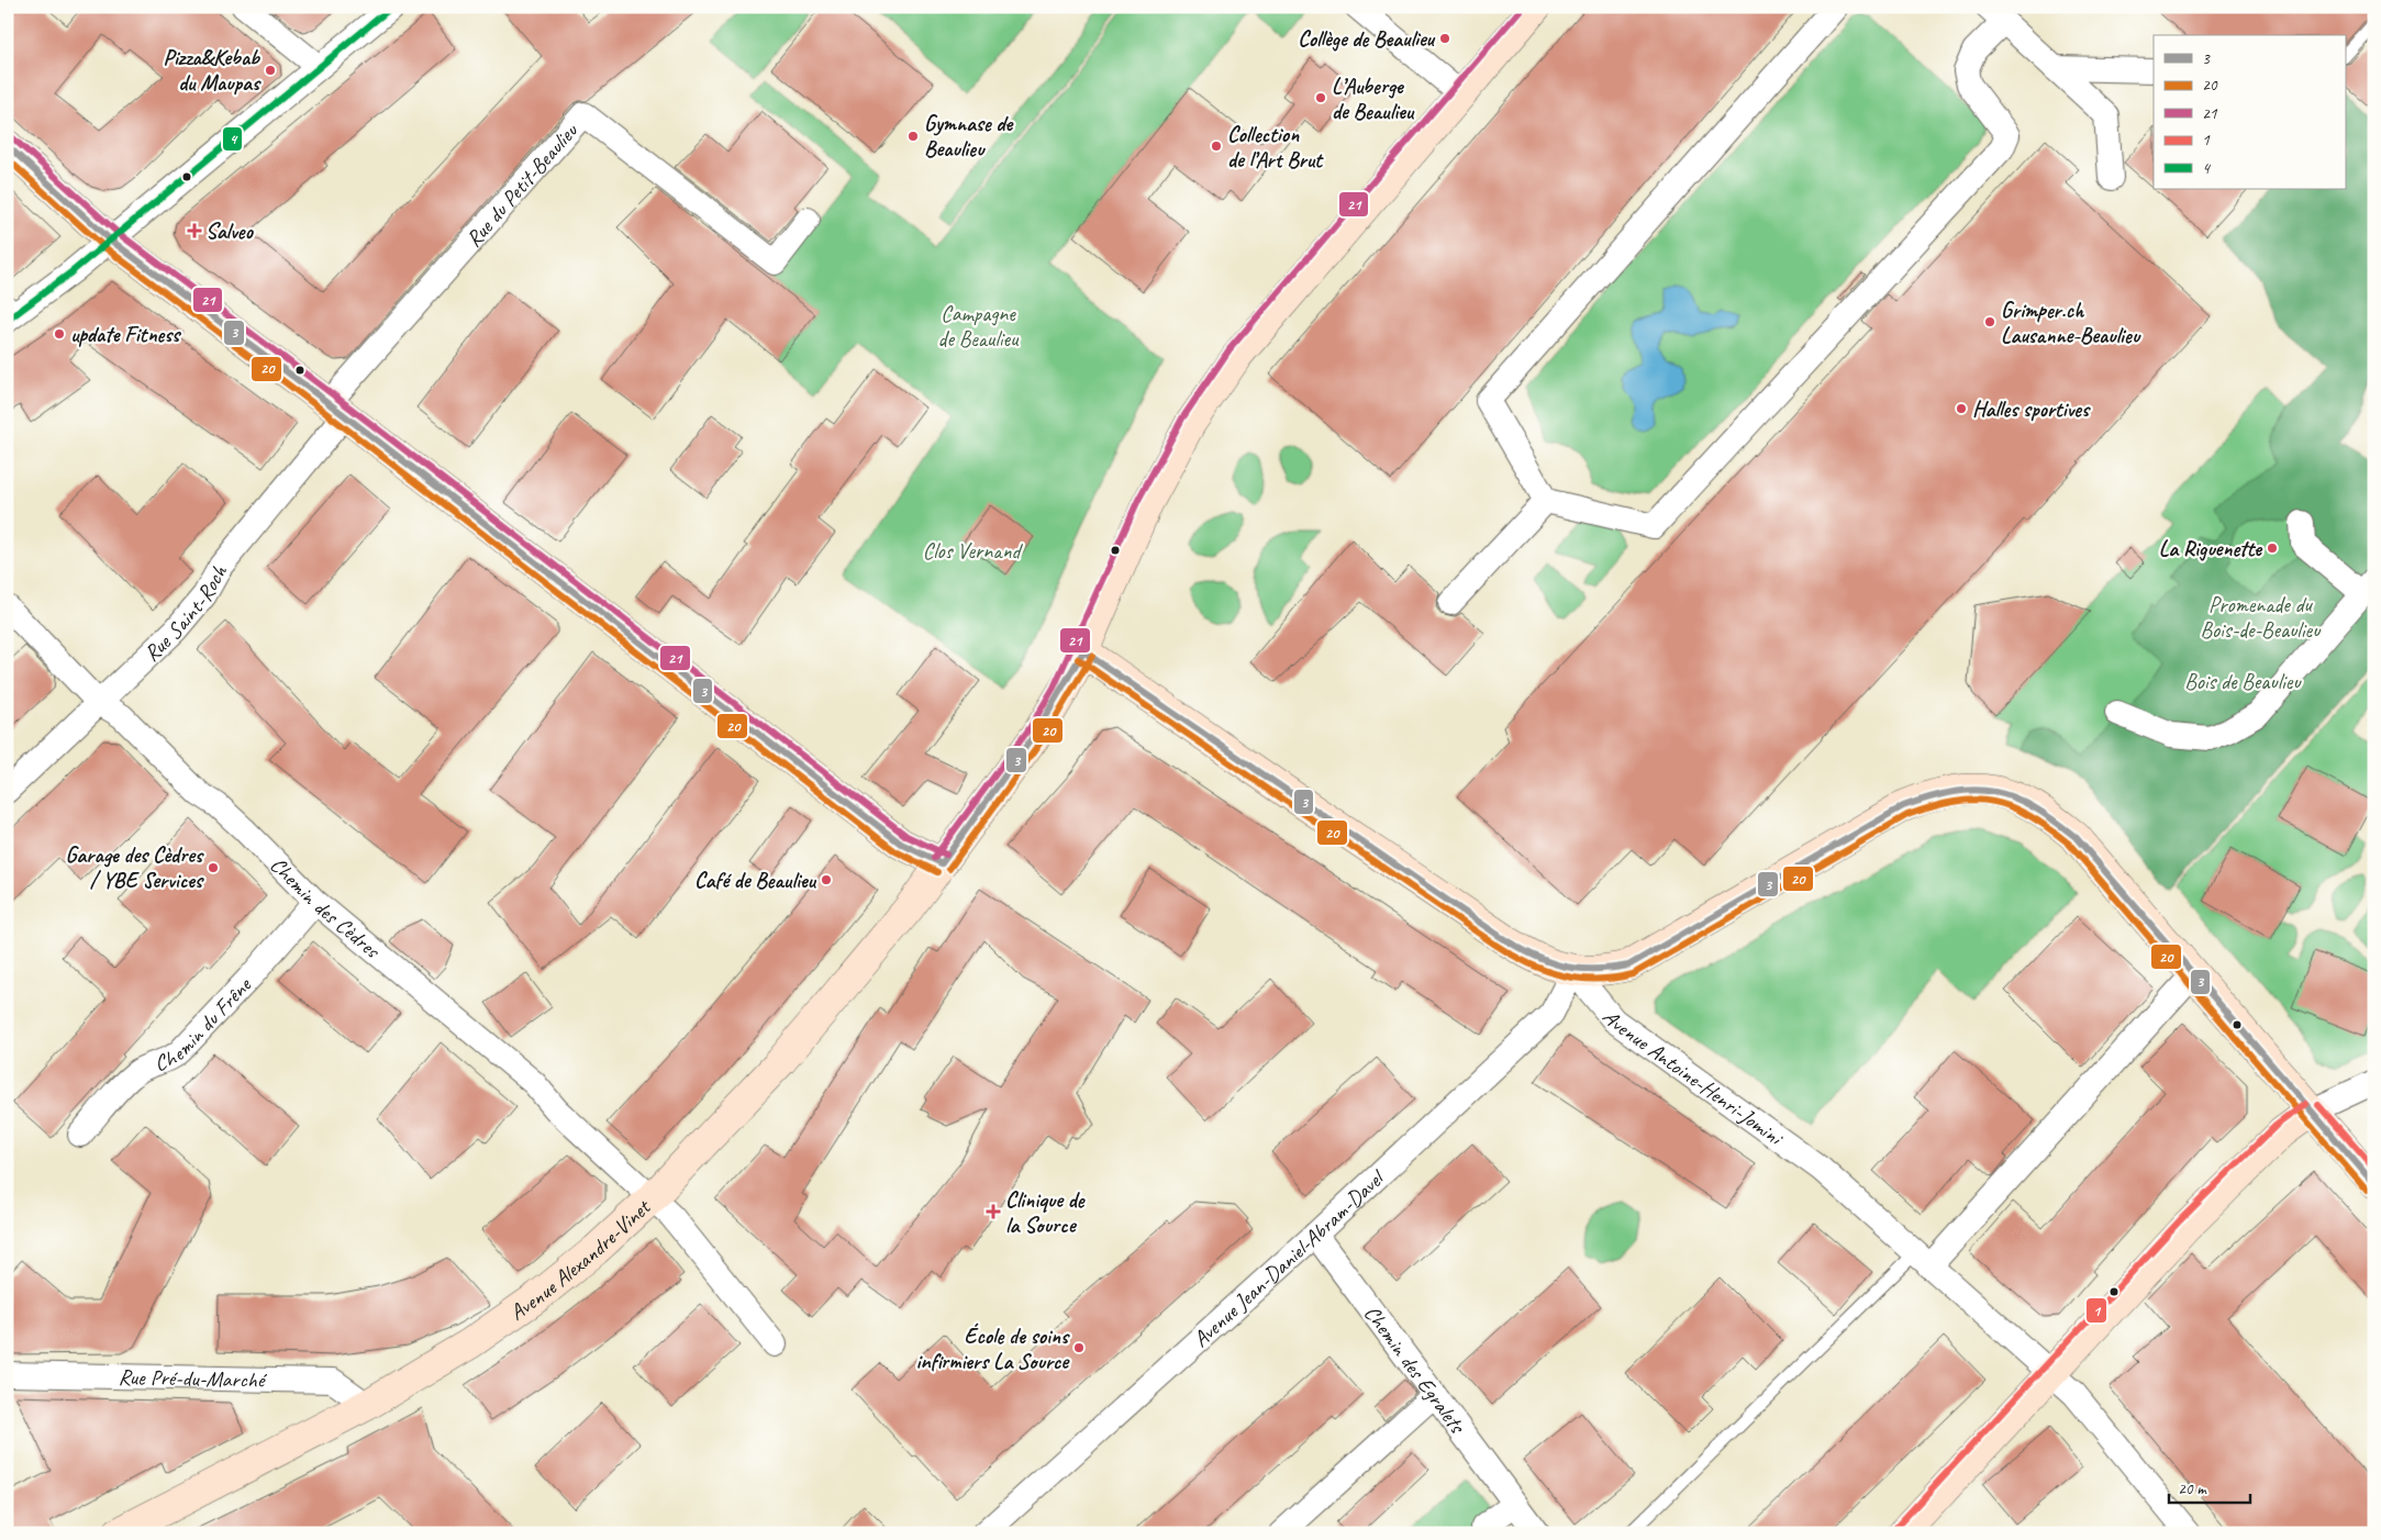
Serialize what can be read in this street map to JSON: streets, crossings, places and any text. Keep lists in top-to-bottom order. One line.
{"streets":{"main road":["Avenue Alexandre-Vinet"],"street":["Rue du Petit-Beaulieu","Rue Saint-Roch","Chemin des Cèdres","Chemin du Frêne","Avenue Antoine-Henri-Jomini","Avenue Jean-Daniel-Abram-Davel","Chemin des Egralets","Rue Pré-du-Marché"]},"crossings":[["Rue du Petit-Beaulieu","Rue Saint-Roch"],["Rue Saint-Roch","Chemin des Cèdres"],["Chemin des Cèdres","Chemin du Frêne"],["Chemin des Cèdres","Avenue Alexandre-Vinet"],["Avenue Antoine-Henri-Jomini","Avenue Jean-Daniel-Abram-Davel"],["Avenue Alexandre-Vinet","Rue Pré-du-Marché"],["Avenue Jean-Daniel-Abram-Davel","Chemin des Egralets"]],"parks":["Campagne de Beaulieu","Clos Vernand","Promenade du Bois-de-Beaulieu","Bois de Beaulieu"],"places":{"other":["Collège de Beaulieu","Pizza&Kebab du Maupas","L’Auberge de Beaulieu","Gymnase de Beaulieu","Collection de l’Art Brut","Grimper.ch Lausanne-Beaulieu","update Fitness","Halles sportives","La Riguenette","Garage des Cèdres / YBE Services","Café de Beaulieu","École de soins infirmiers La Source"],"health":["Salveo","Clinique de la Source"]},"lines":["transit line 21","transit line 4","transit line 3","transit line 20","transit line 1"],"legend":["3","20","21","1","4"],"scale_bar":"20 m"}
